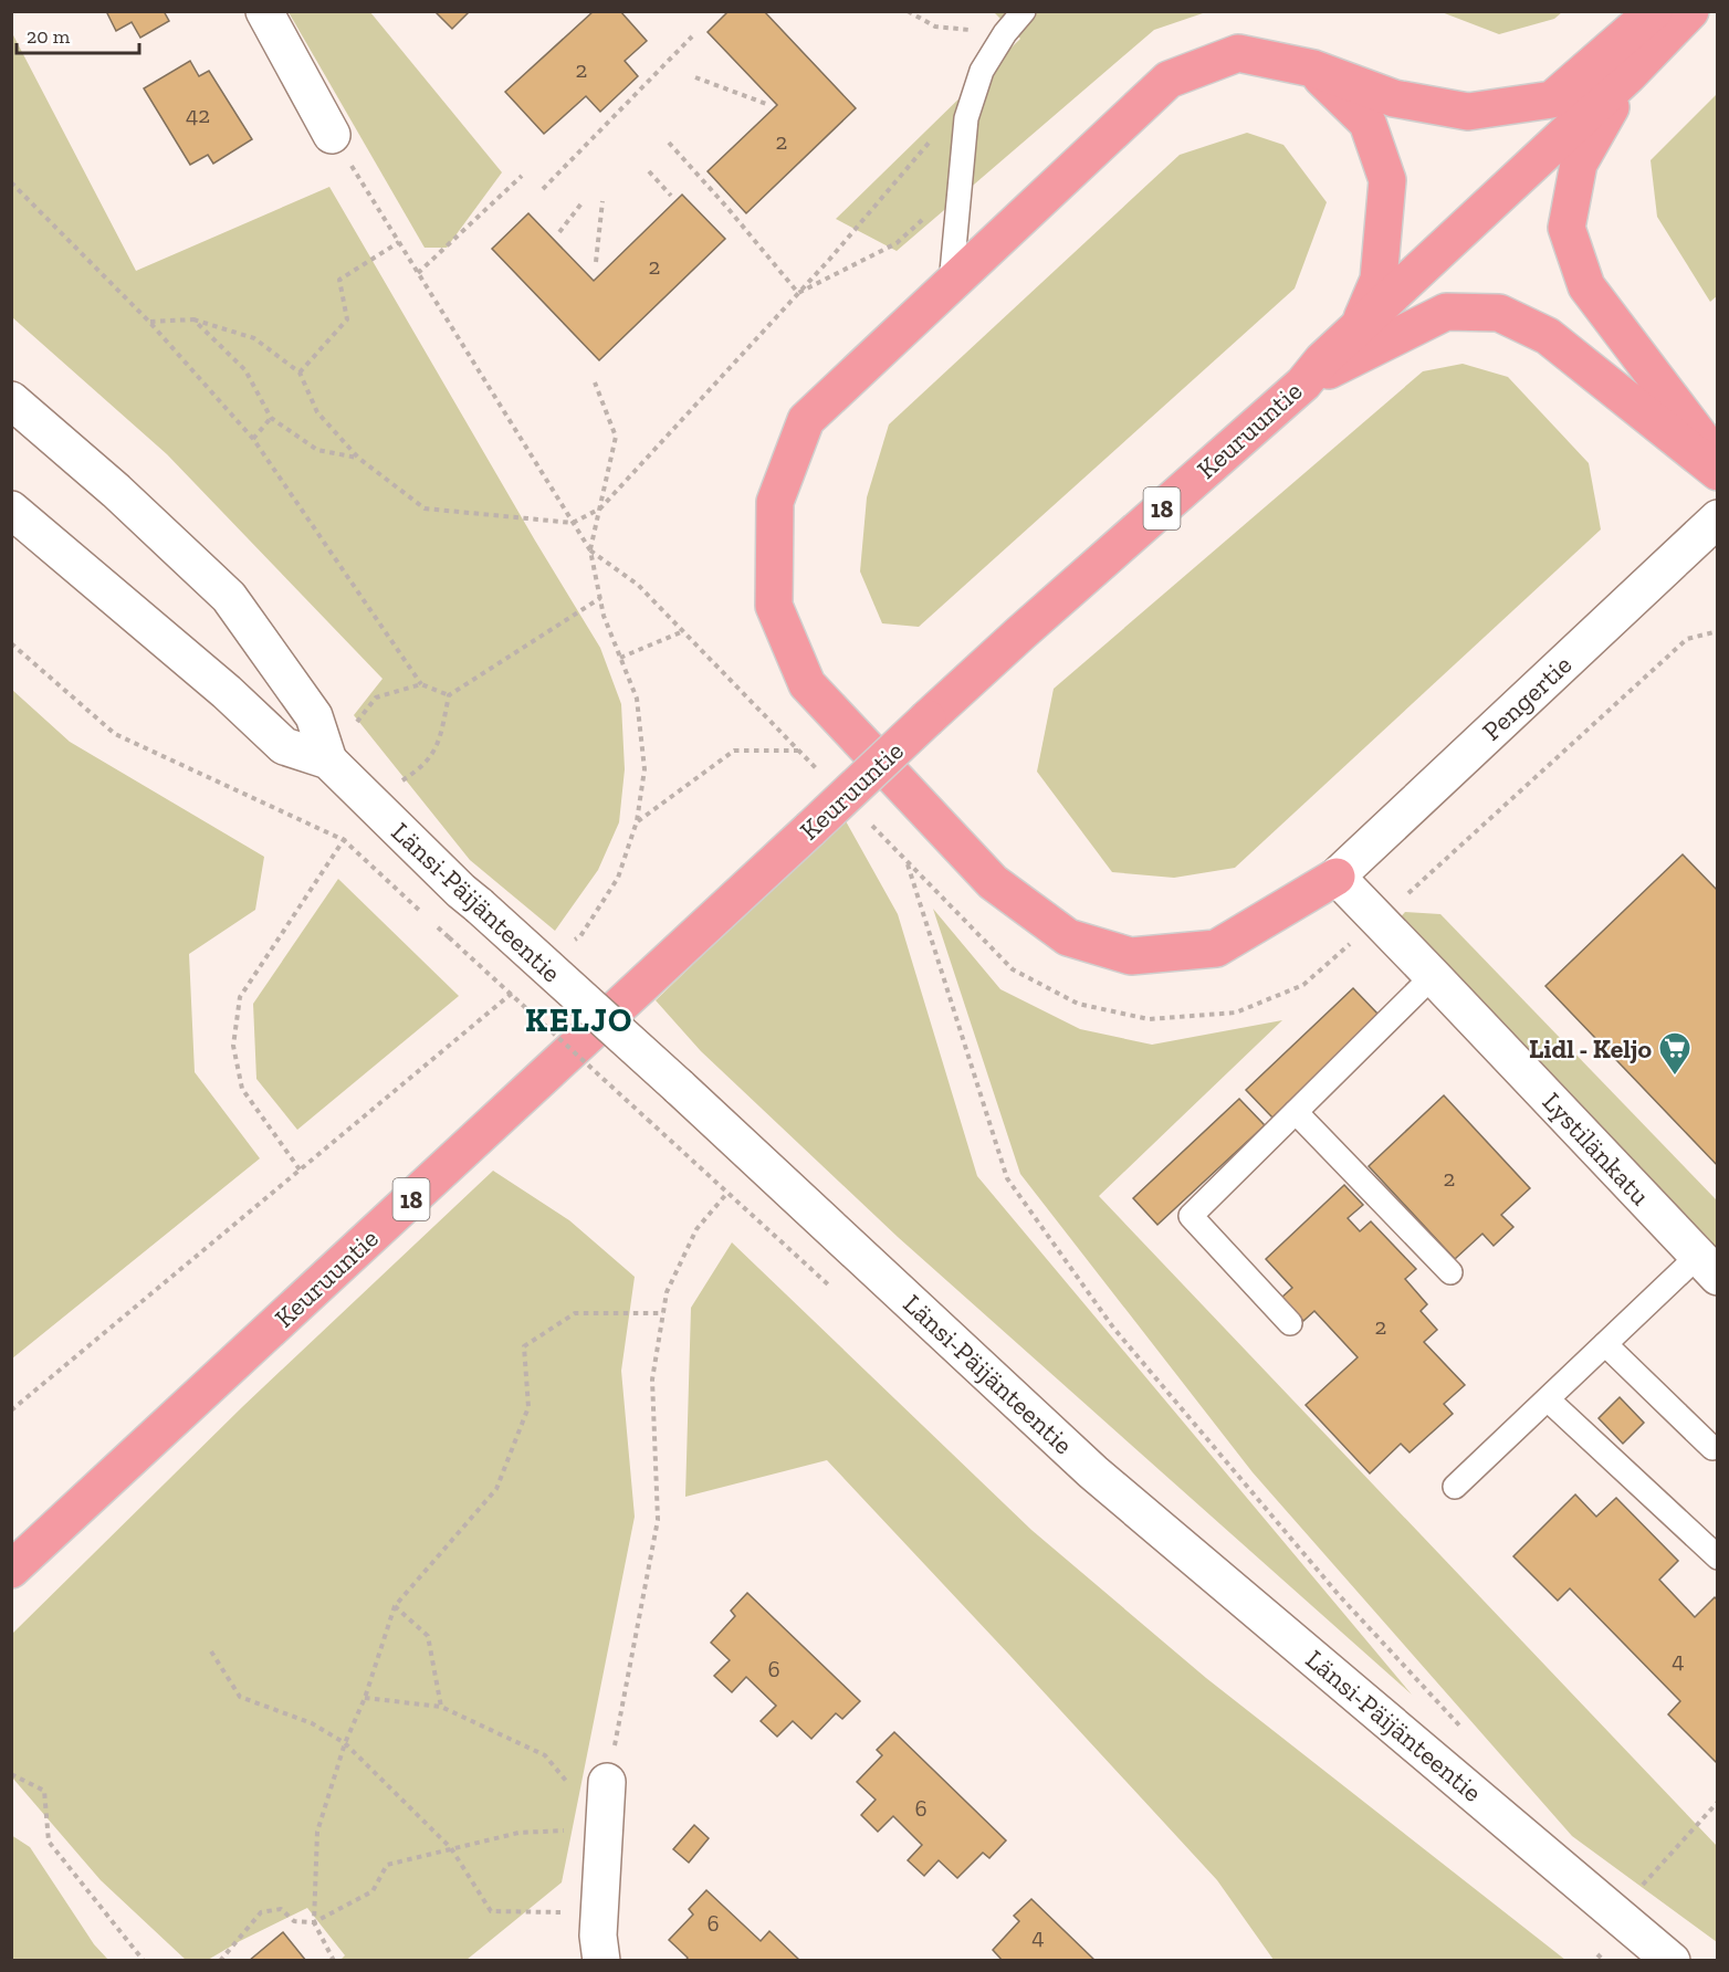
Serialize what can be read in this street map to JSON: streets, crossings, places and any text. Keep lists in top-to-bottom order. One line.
{"streets":{"highway":["Keuruuntie","18"],"main road":["Pengertie","Länsi-Päijänteentie","Lystilänkatu"]},"crossings":[["Pengertie","Lystilänkatu"]],"districts":["KELJO"],"places":{"supermarket":["Lidl - Keljo"]},"house_numbers":["2","42","2","2","2","2","4","6","6","6","4"],"scale_bar":"20 m"}
